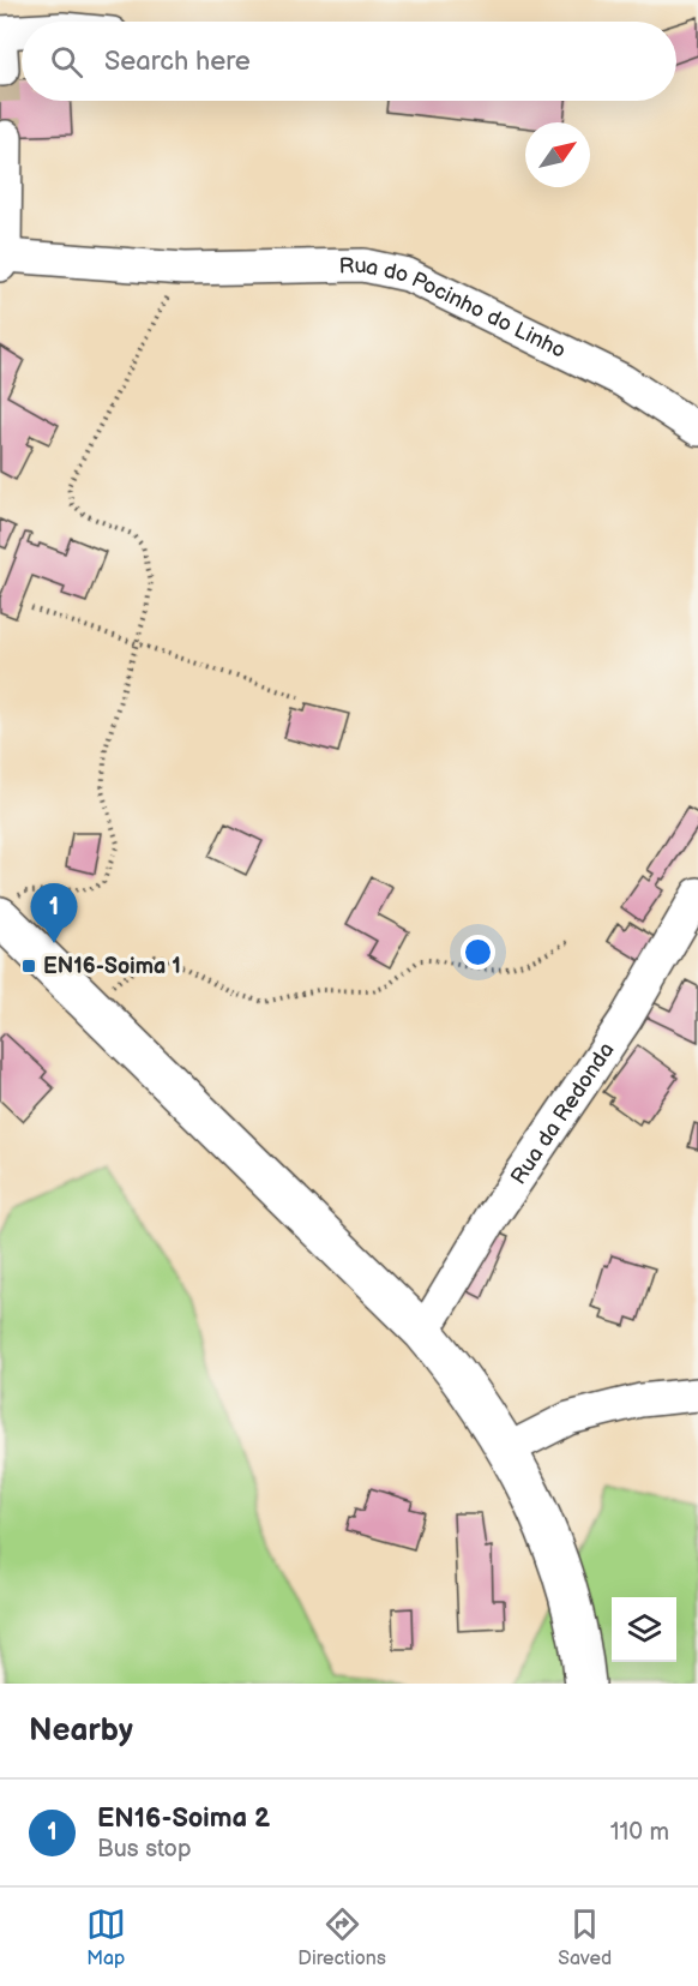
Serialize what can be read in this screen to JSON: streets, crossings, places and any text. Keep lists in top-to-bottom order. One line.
{"streets":{"street":["Rua do Pocinho do Linho","Rua da Redonda"]},"places":{"transit":["EN16-Soima 1"]},"north":"top right","page":{"search":"Search here","pins":"1","heading":"Nearby","list":[{"mark":"1","name":"EN16-Soima 2","note":"Bus stop","value":"110 m"}],"nav":["Map","Directions","Saved"]}}
